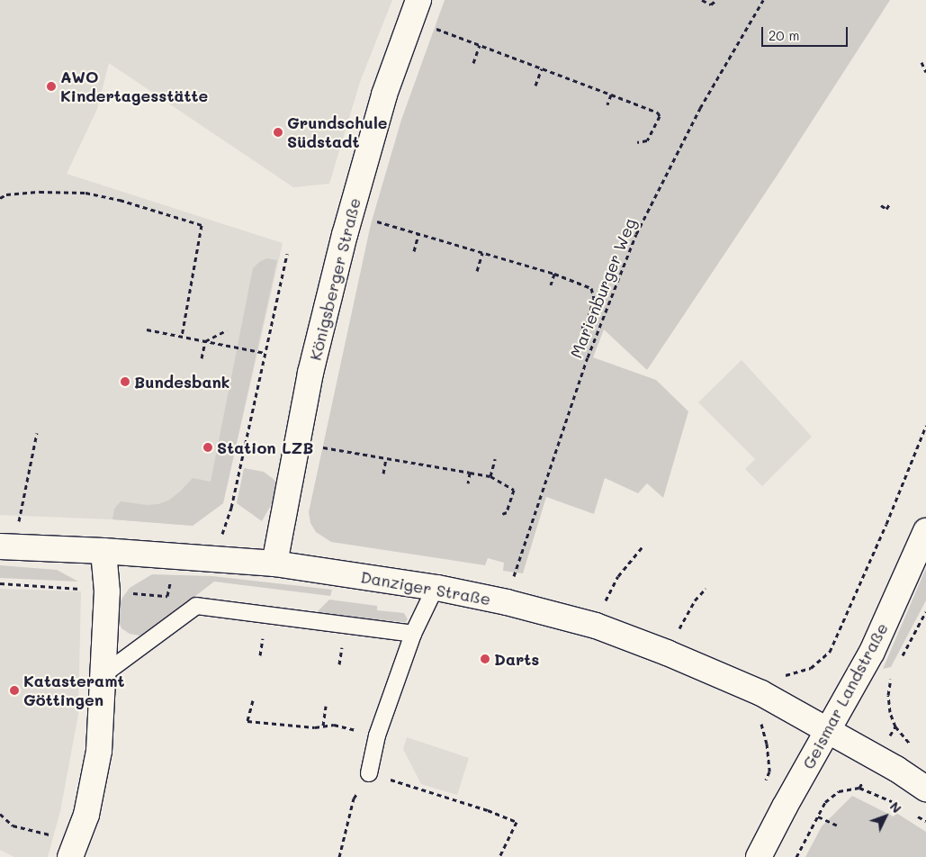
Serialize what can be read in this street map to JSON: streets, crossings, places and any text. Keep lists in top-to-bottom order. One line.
{"streets":{"street":["Königsberger Straße","Danziger Straße","Geismar Landstraße"],"path":["Marienburger Weg"]},"crossings":[["Königsberger Straße","Danziger Straße"],["Marienburger Weg","Danziger Straße"],["Danziger Straße","Geismar Landstraße"]],"places":["AWO Kindertagesstätte","Grundschule Südstadt","Bundesbank","Station LZB","Darts","Katasteramt Göttingen"],"scale_bar":"20 m","north":"top right"}
